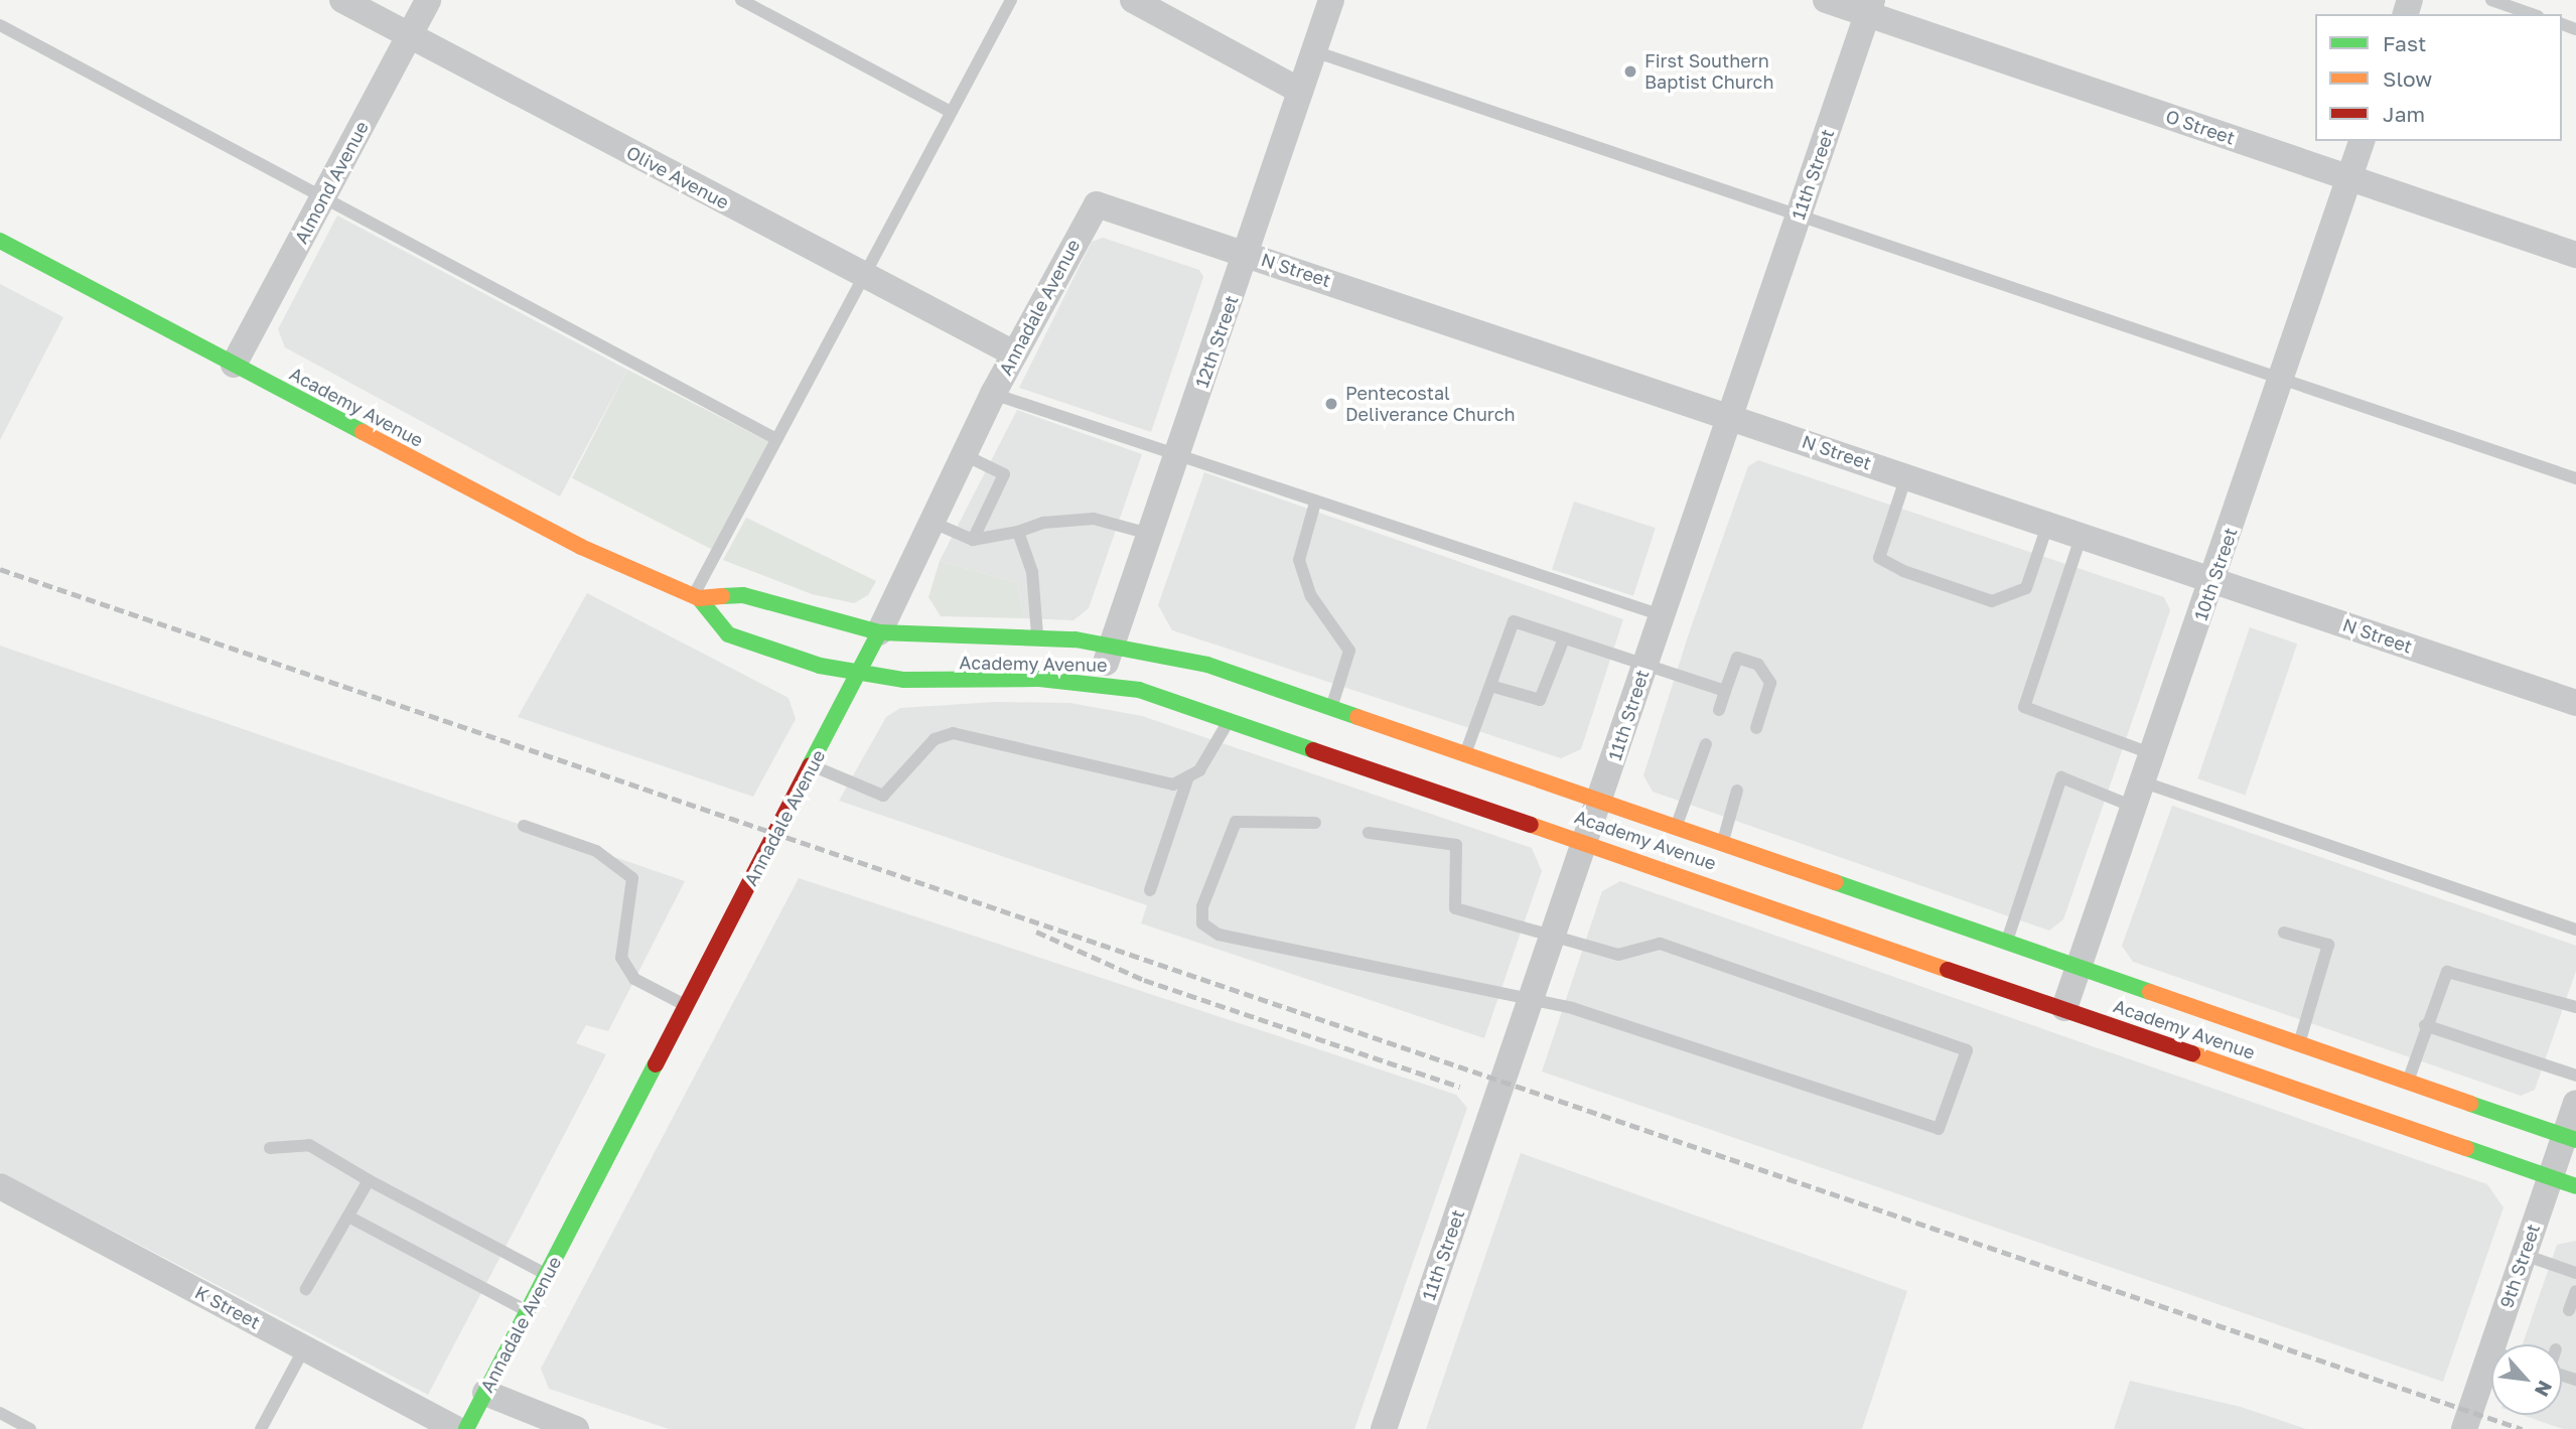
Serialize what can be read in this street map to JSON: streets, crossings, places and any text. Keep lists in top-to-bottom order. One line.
{"streets":{"main road":["Annadale Avenue","Academy Avenue"],"street":["O Street","11th Street","Olive Avenue","Almond Avenue","N Street","12th Street","10th Street","9th Street","K Street"]},"crossings":[["O Street","11th Street"],["O Street","10th Street"],["11th Street","N Street"],["11th Street","Academy Avenue"],["Olive Avenue","Almond Avenue"],["Olive Avenue","Annadale Avenue"],["Almond Avenue","Academy Avenue"],["N Street","Annadale Avenue"],["N Street","12th Street"],["N Street","10th Street"],["Annadale Avenue","Academy Avenue"],["12th Street","Academy Avenue"],["Academy Avenue","10th Street"],["Academy Avenue","9th Street"]],"places":["First Southern Baptist Church","Pentecostal Deliverance Church"],"legend":["Fast","Slow","Jam"],"north":"bottom right"}
